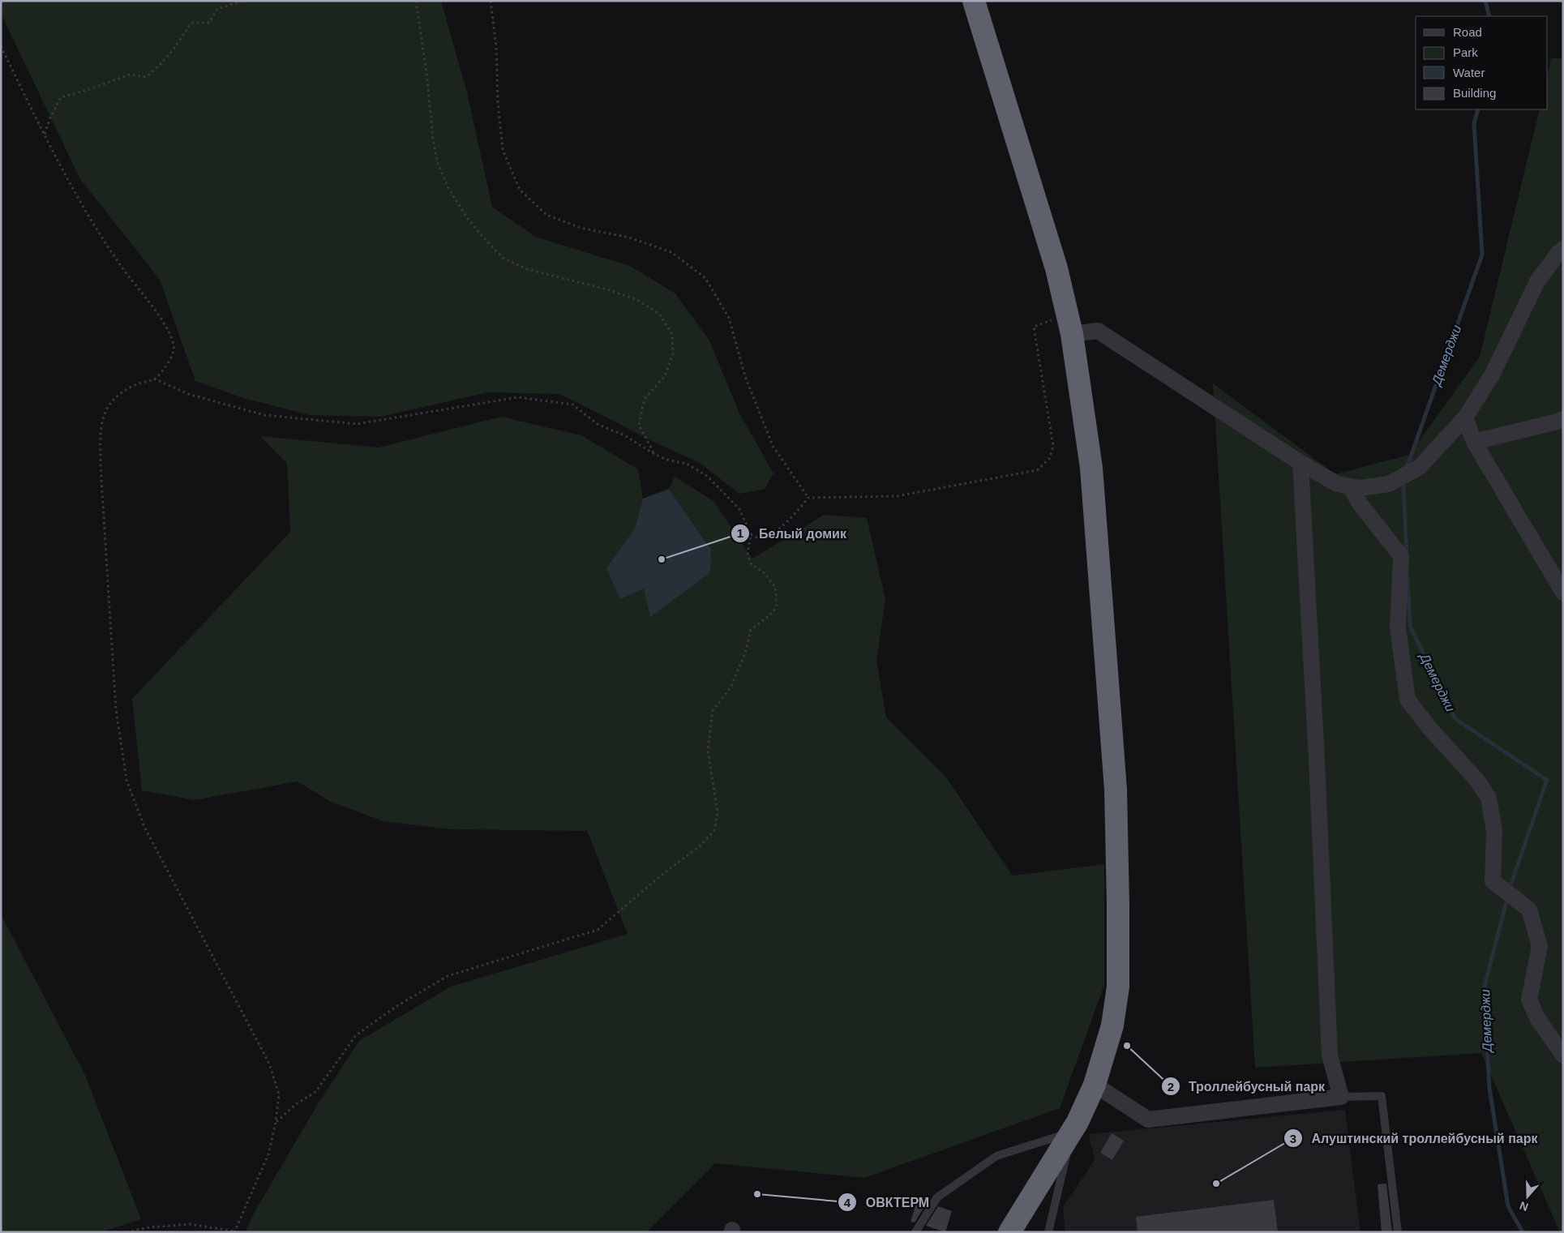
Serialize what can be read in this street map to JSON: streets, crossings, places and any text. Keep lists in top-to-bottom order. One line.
{"water":["Демерджи"],"places":["Белый домик","Троллейбусный парк","Алуштинский троллейбусный парк","ОВКТЕРМ"],"legend":["Road","Park","Water","Building"],"north":"bottom"}
